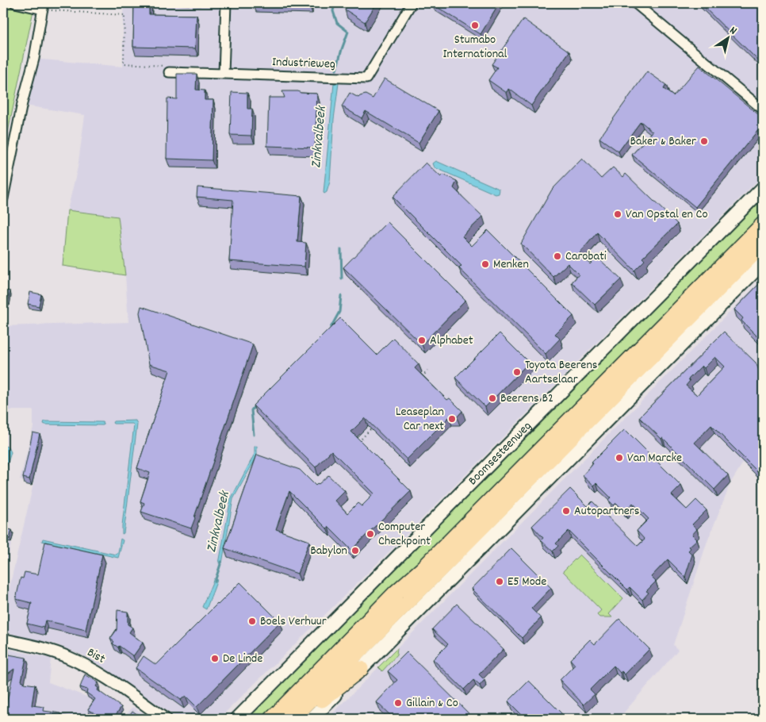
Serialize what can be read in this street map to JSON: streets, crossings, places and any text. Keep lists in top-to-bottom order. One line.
{"streets":{"main road":["Boomsesteenweg"],"street":["Industrieweg","Bist"]},"water":["Zinkvalbeek"],"places":["Stumabo International","Baker & Baker","Van Opstal en Co","Carobati","Menken","Alphabet","Toyota Beerens Aartselaar","Beerens B2","Leaseplan Car next","Van Marcke","Autopartners","Computer Checkpoint","Babylon","E5 Mode","Boels Verhuur","De Linde","Gillain & Co"],"north":"top right"}
